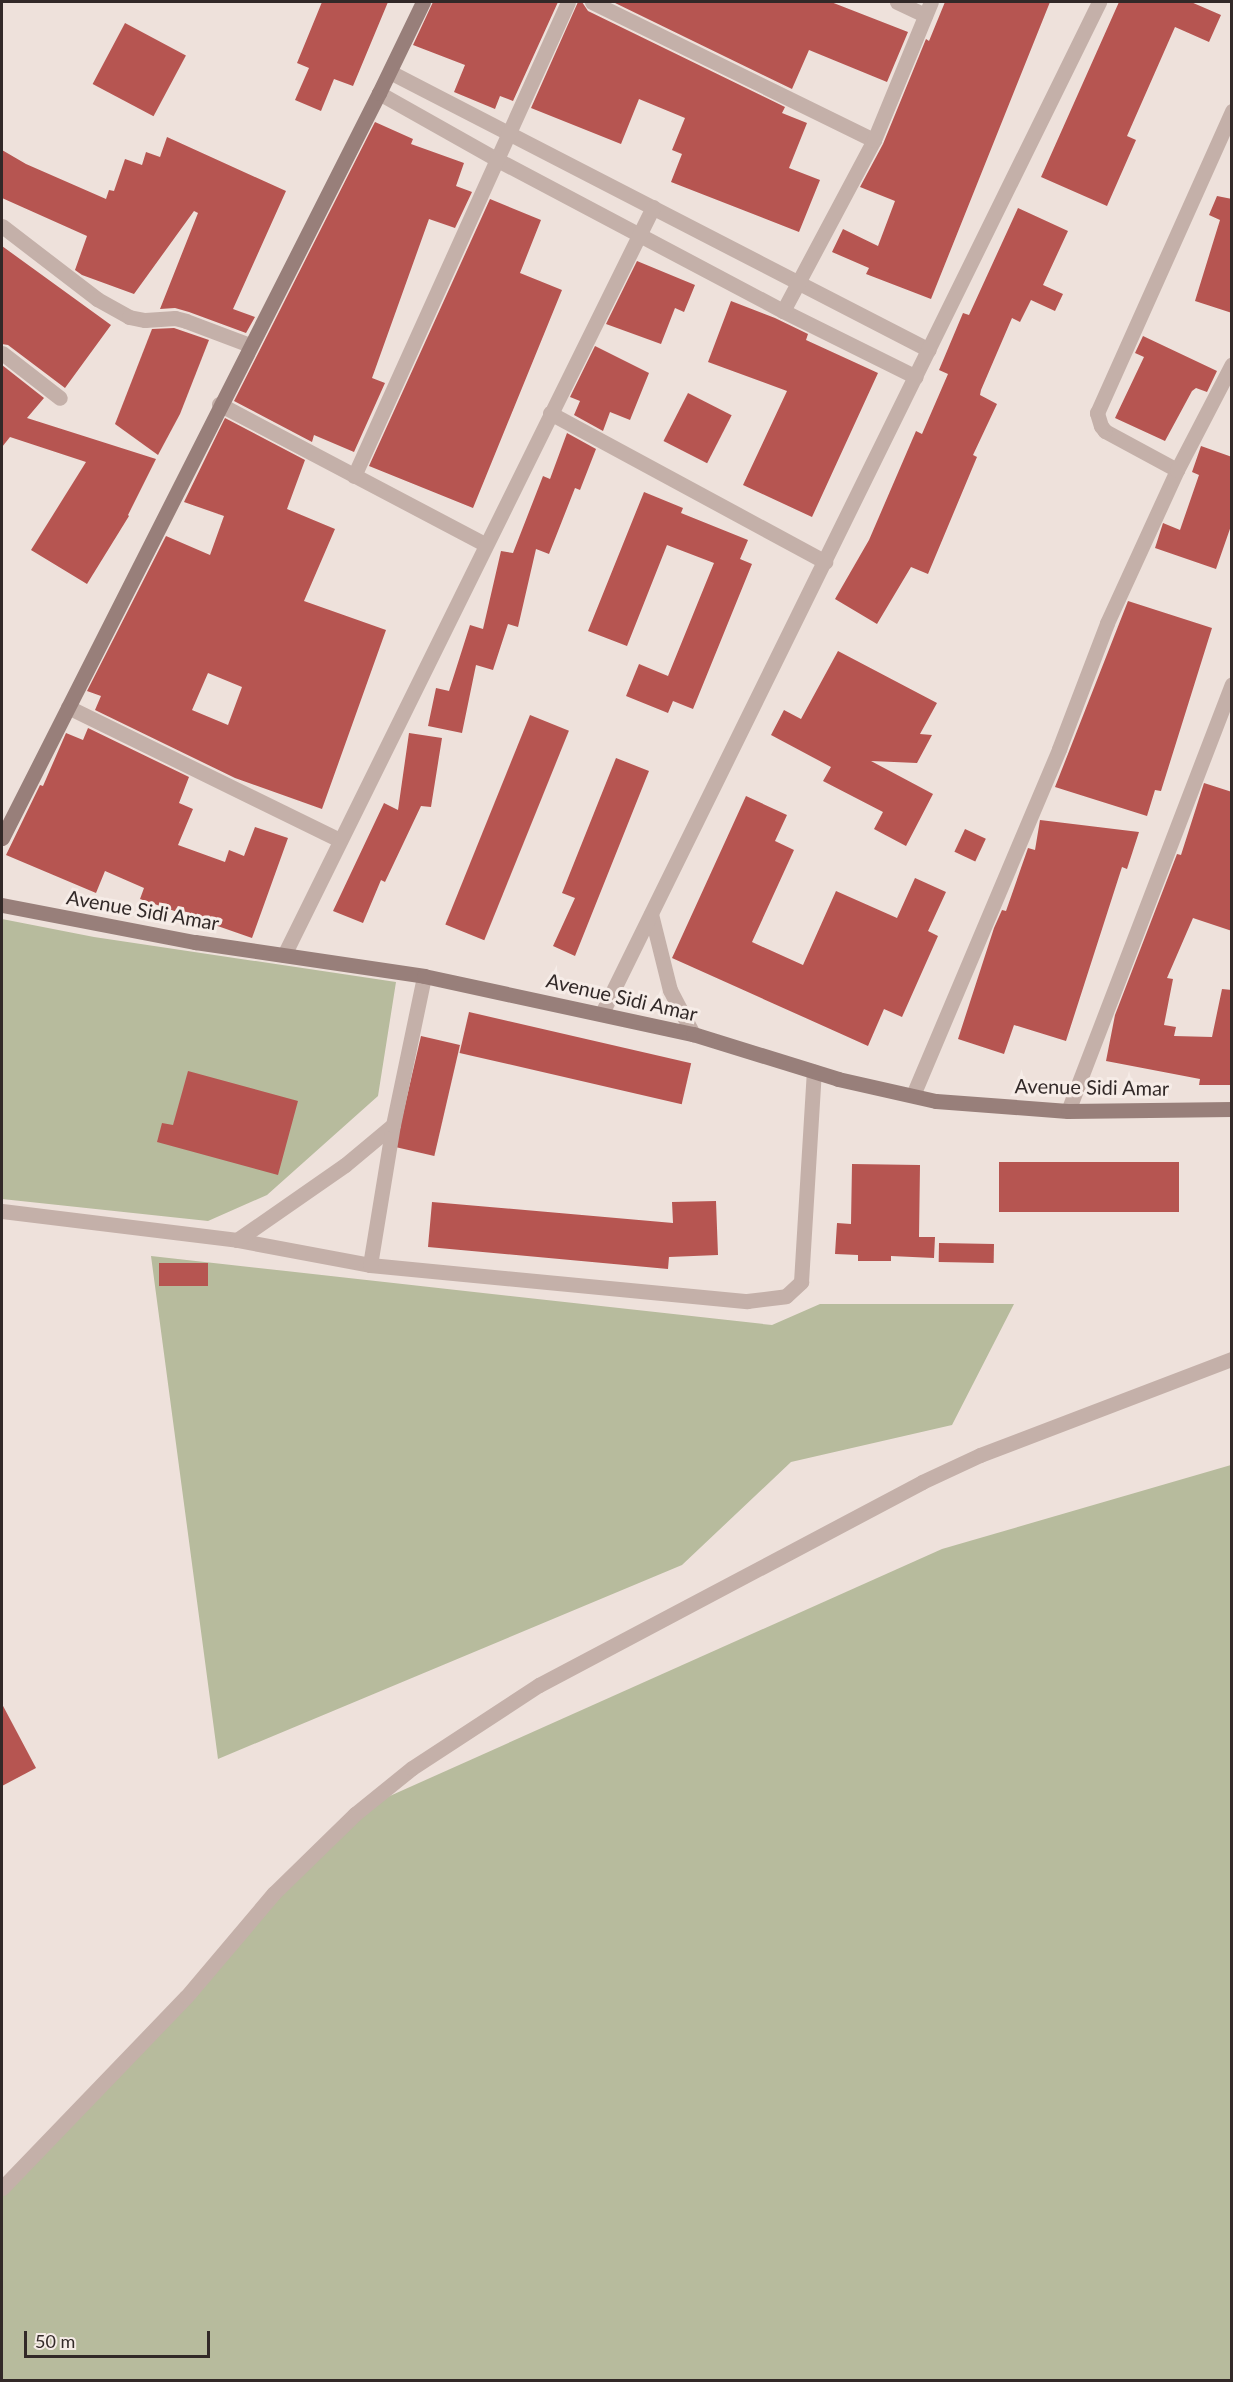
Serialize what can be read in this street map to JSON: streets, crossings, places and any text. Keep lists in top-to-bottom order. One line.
{"streets":{"street":["Avenue Sidi Amar"]},"scale_bar":"50 m"}
